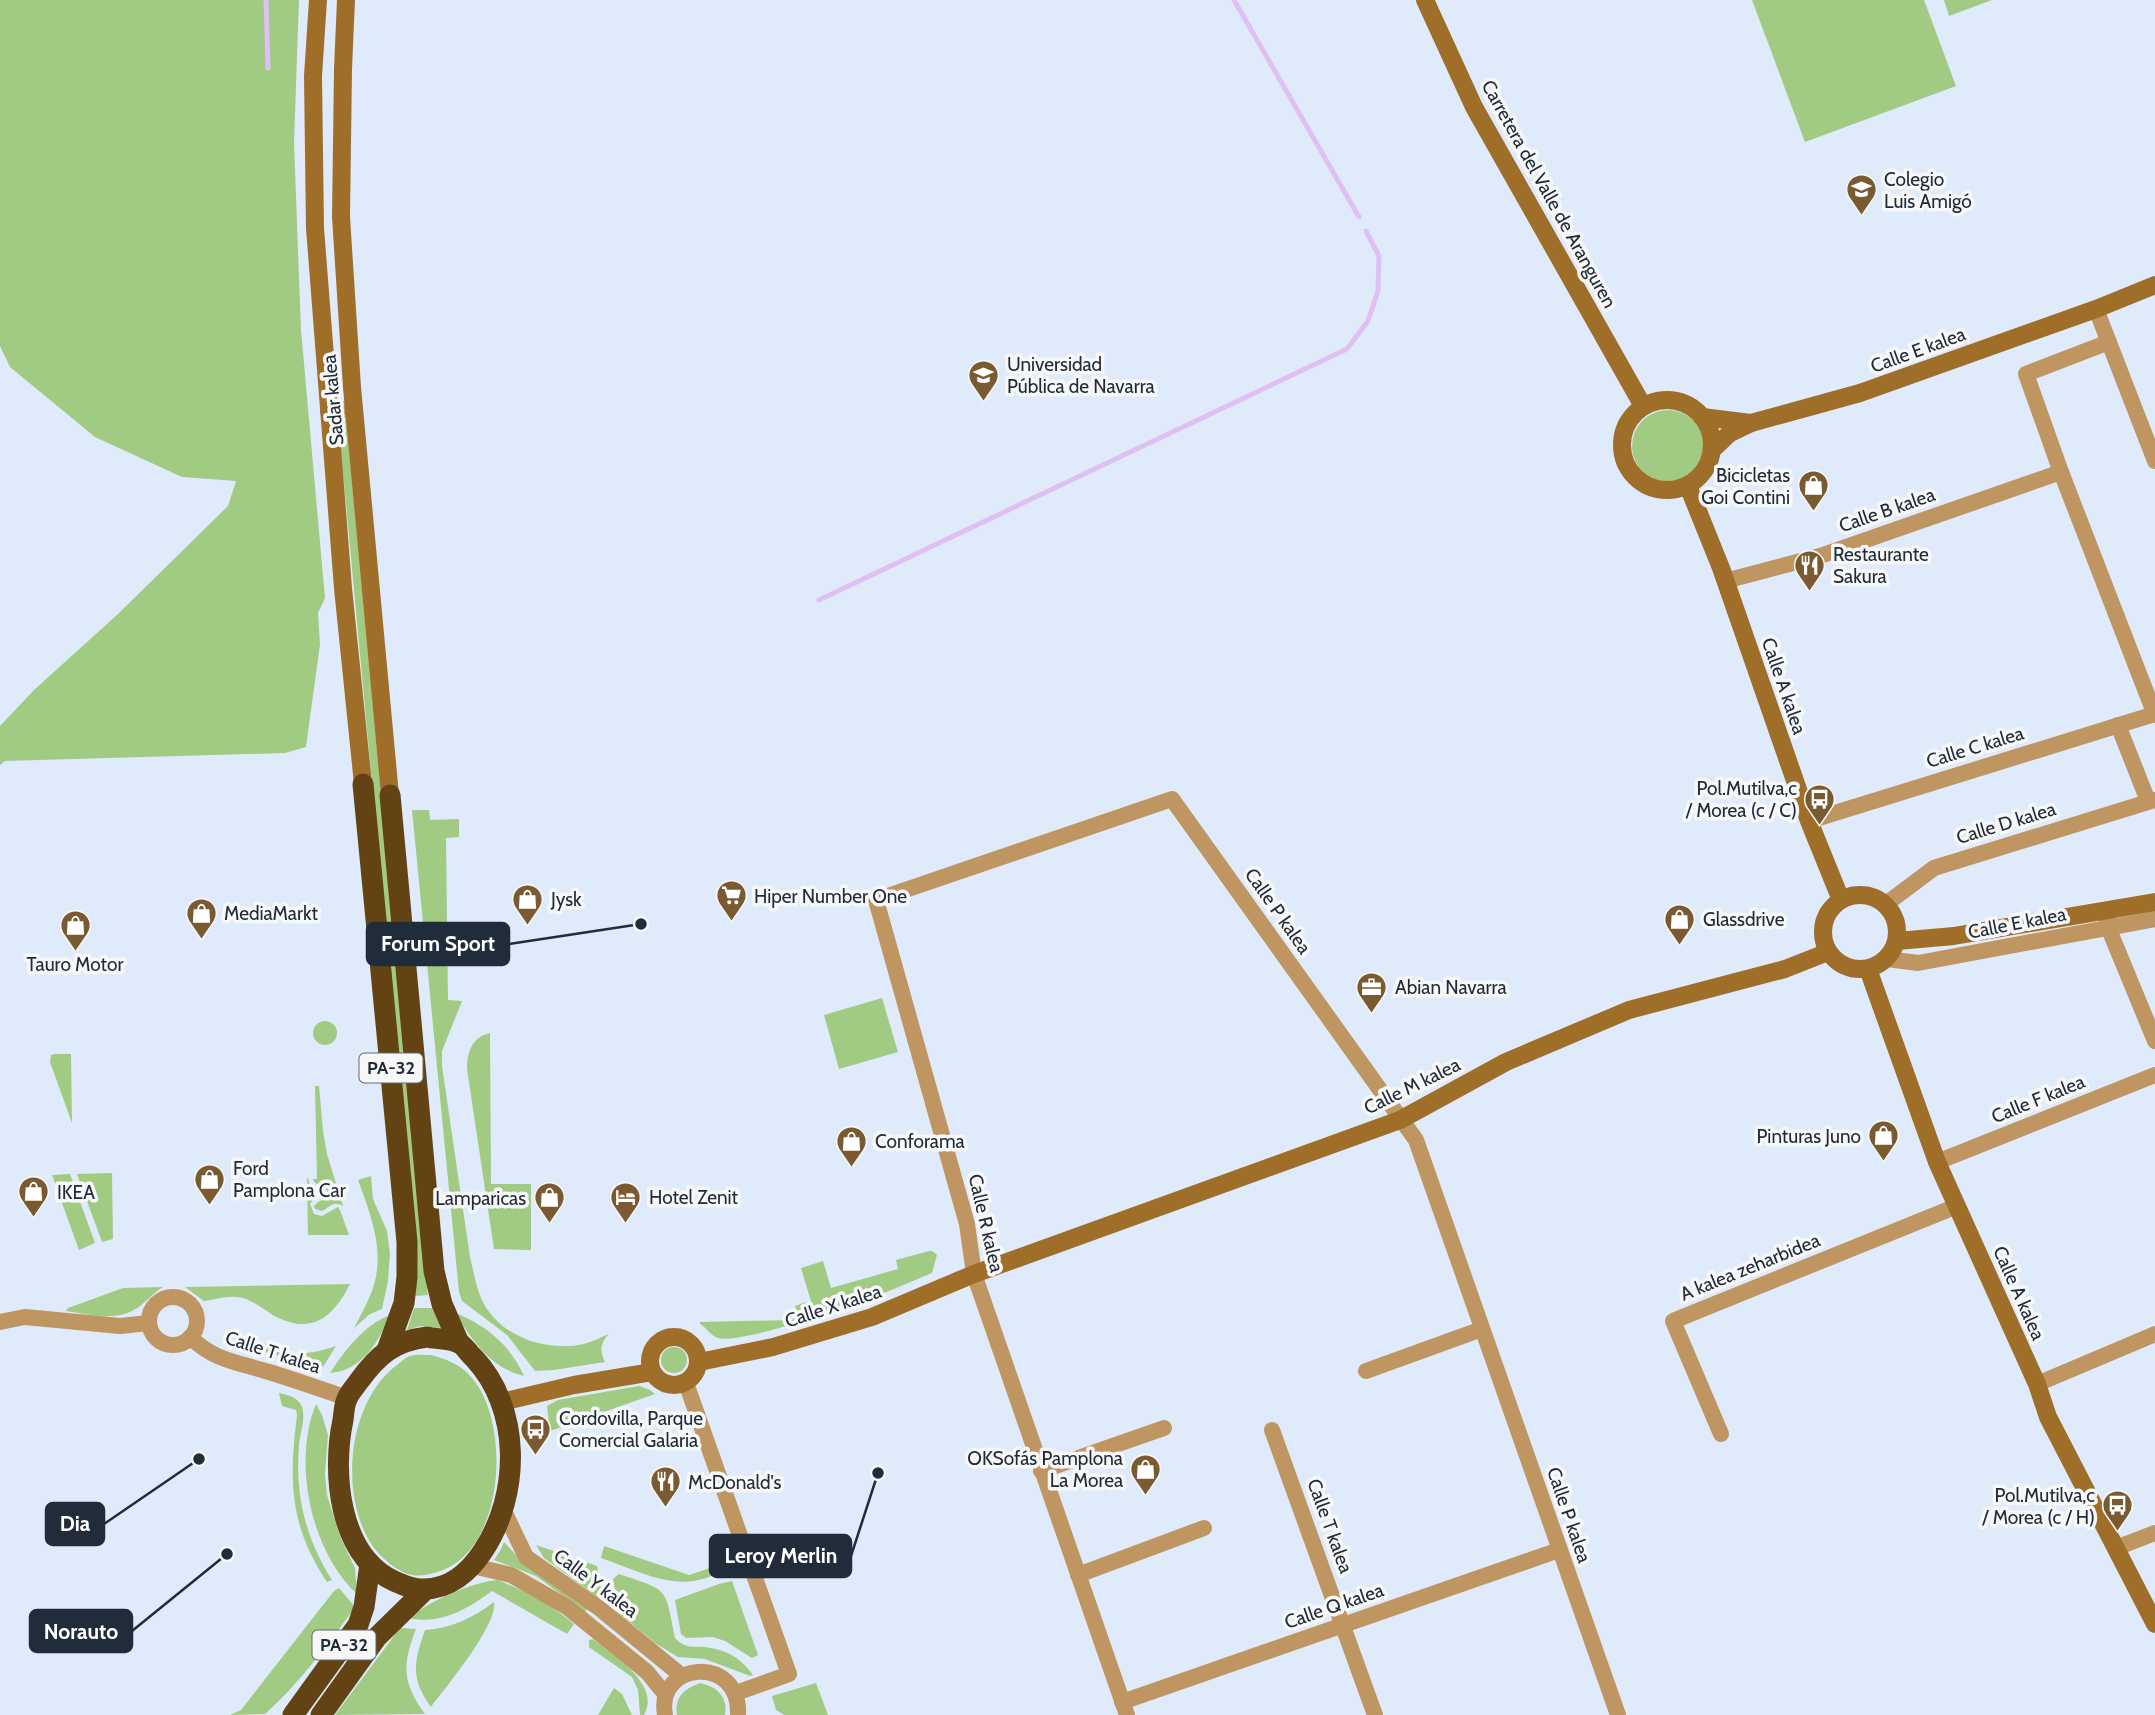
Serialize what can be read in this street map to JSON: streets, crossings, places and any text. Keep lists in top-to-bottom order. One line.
{"streets":{"highway":["PA-32"],"street":["Carretera del Valle de Aranguren","Calle E kalea","Sadar kalea","Calle B kalea","Calle A kalea","Calle C kalea","Calle D kalea","Calle P kalea","Calle M kalea","Calle F kalea","Calle R kalea","A kalea zeharbidea","Calle X kalea","Calle T kalea","Calle Y kalea","Calle Q kalea"]},"crossings":[["Carretera del Valle de Aranguren","Calle A kalea"],["Calle E kalea","Calle A kalea"],["Calle E kalea","Calle D kalea"],["Calle E kalea","Calle M kalea"],["Sadar kalea","PA-32"],["Calle B kalea","Calle A kalea"],["Calle A kalea","Calle C kalea"],["Calle A kalea","Calle D kalea"],["Calle A kalea","Calle M kalea"],["Calle A kalea","Calle F kalea"],["Calle A kalea","A kalea zeharbidea"],["Calle C kalea","Calle D kalea"],["Calle D kalea","Calle M kalea"],["Calle P kalea","Calle M kalea"],["Calle P kalea","Calle R kalea"],["Calle P kalea","Calle Q kalea"],["PA-32","Calle T kalea"],["PA-32","Calle Y kalea"],["Calle M kalea","Calle R kalea"],["Calle M kalea","Calle X kalea"],["Calle R kalea","Calle X kalea"],["Calle R kalea","Calle Q kalea"],["Calle T kalea","Calle Y kalea"],["Calle T kalea","Calle Q kalea"]],"places":{"school or university":["Colegio Luis Amigó","Universidad Pública de Navarra"],"shop":["Bicicletas Goi Contini","Jysk","MediaMarkt","Glassdrive","Tauro Motor","Pinturas Juno","Conforama","Ford Pamplona Car","IKEA","Lamparicas","OKSofás Pamplona La Morea"],"restaurant":["Restaurante Sakura","McDonald's"],"bus stop":["Pol.Mutilva,c / Morea (c / C)","Cordovilla, Parque Comercial Galaria","Pol.Mutilva,c / Morea (c / H)"],"supermarket":["Hiper Number One"],"other":["Forum Sport","Dia","Leroy Merlin","Norauto"],"office":["Abian Navarra"],"hotel":["Hotel Zenit"]}}
